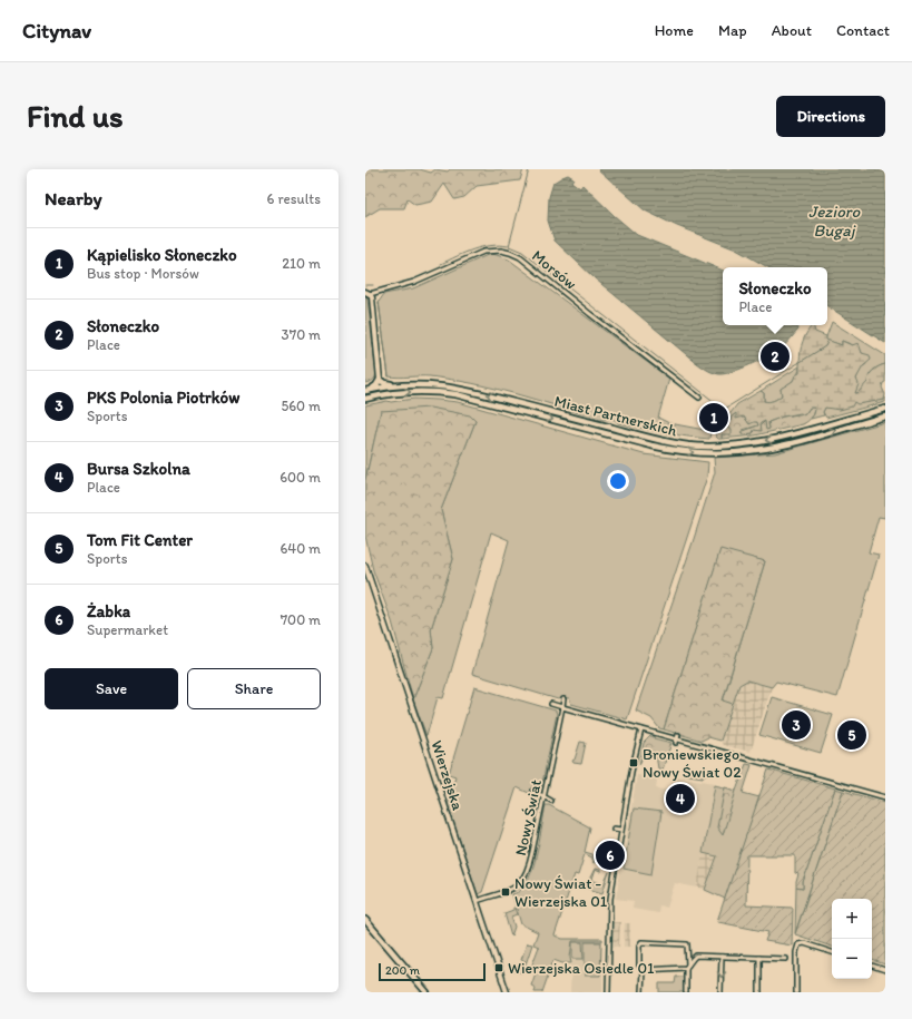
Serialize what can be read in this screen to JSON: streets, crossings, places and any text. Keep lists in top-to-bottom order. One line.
{"streets":{"main road":["Miast Partnerskich"],"street":["Morsów","Wierzejska","Nowy Świat"]},"crossings":[["Wierzejska","Nowy Świat"]],"water":["Jezioro Bugaj"],"places":{"transit":["Broniewskiego Nowy Świat 02","Nowy Świat - Wierzejska 01","Wierzejska Osiedle 01"]},"scale_bar":"200 m","page":{"header":"Citynav","nav":["Home","Map","About","Contact"],"buttons":["Directions",["Save","Share"]],"title":"Find us","heading":["Nearby","6 results"],"list":[{"mark":"1","name":"Kąpielisko Słoneczko","note":"Bus stop · Morsów","value":"210 m"},{"mark":"2","name":"Słoneczko","note":"Place","value":"370 m"},{"mark":"3","name":"PKS Polonia Piotrków","note":"Sports","value":"560 m"},{"mark":"4","name":"Bursa Szkolna","note":"Place","value":"600 m"},{"mark":"5","name":"Tom Fit Center","note":"Sports","value":"640 m"},{"mark":"6","name":"Żabka","note":"Supermarket","value":"700 m"}],"popup":["Słoneczko","Place"],"pins":["2","1","3","5","4","6"],"map_buttons":["+","−"],"scale":"200 m"}}
